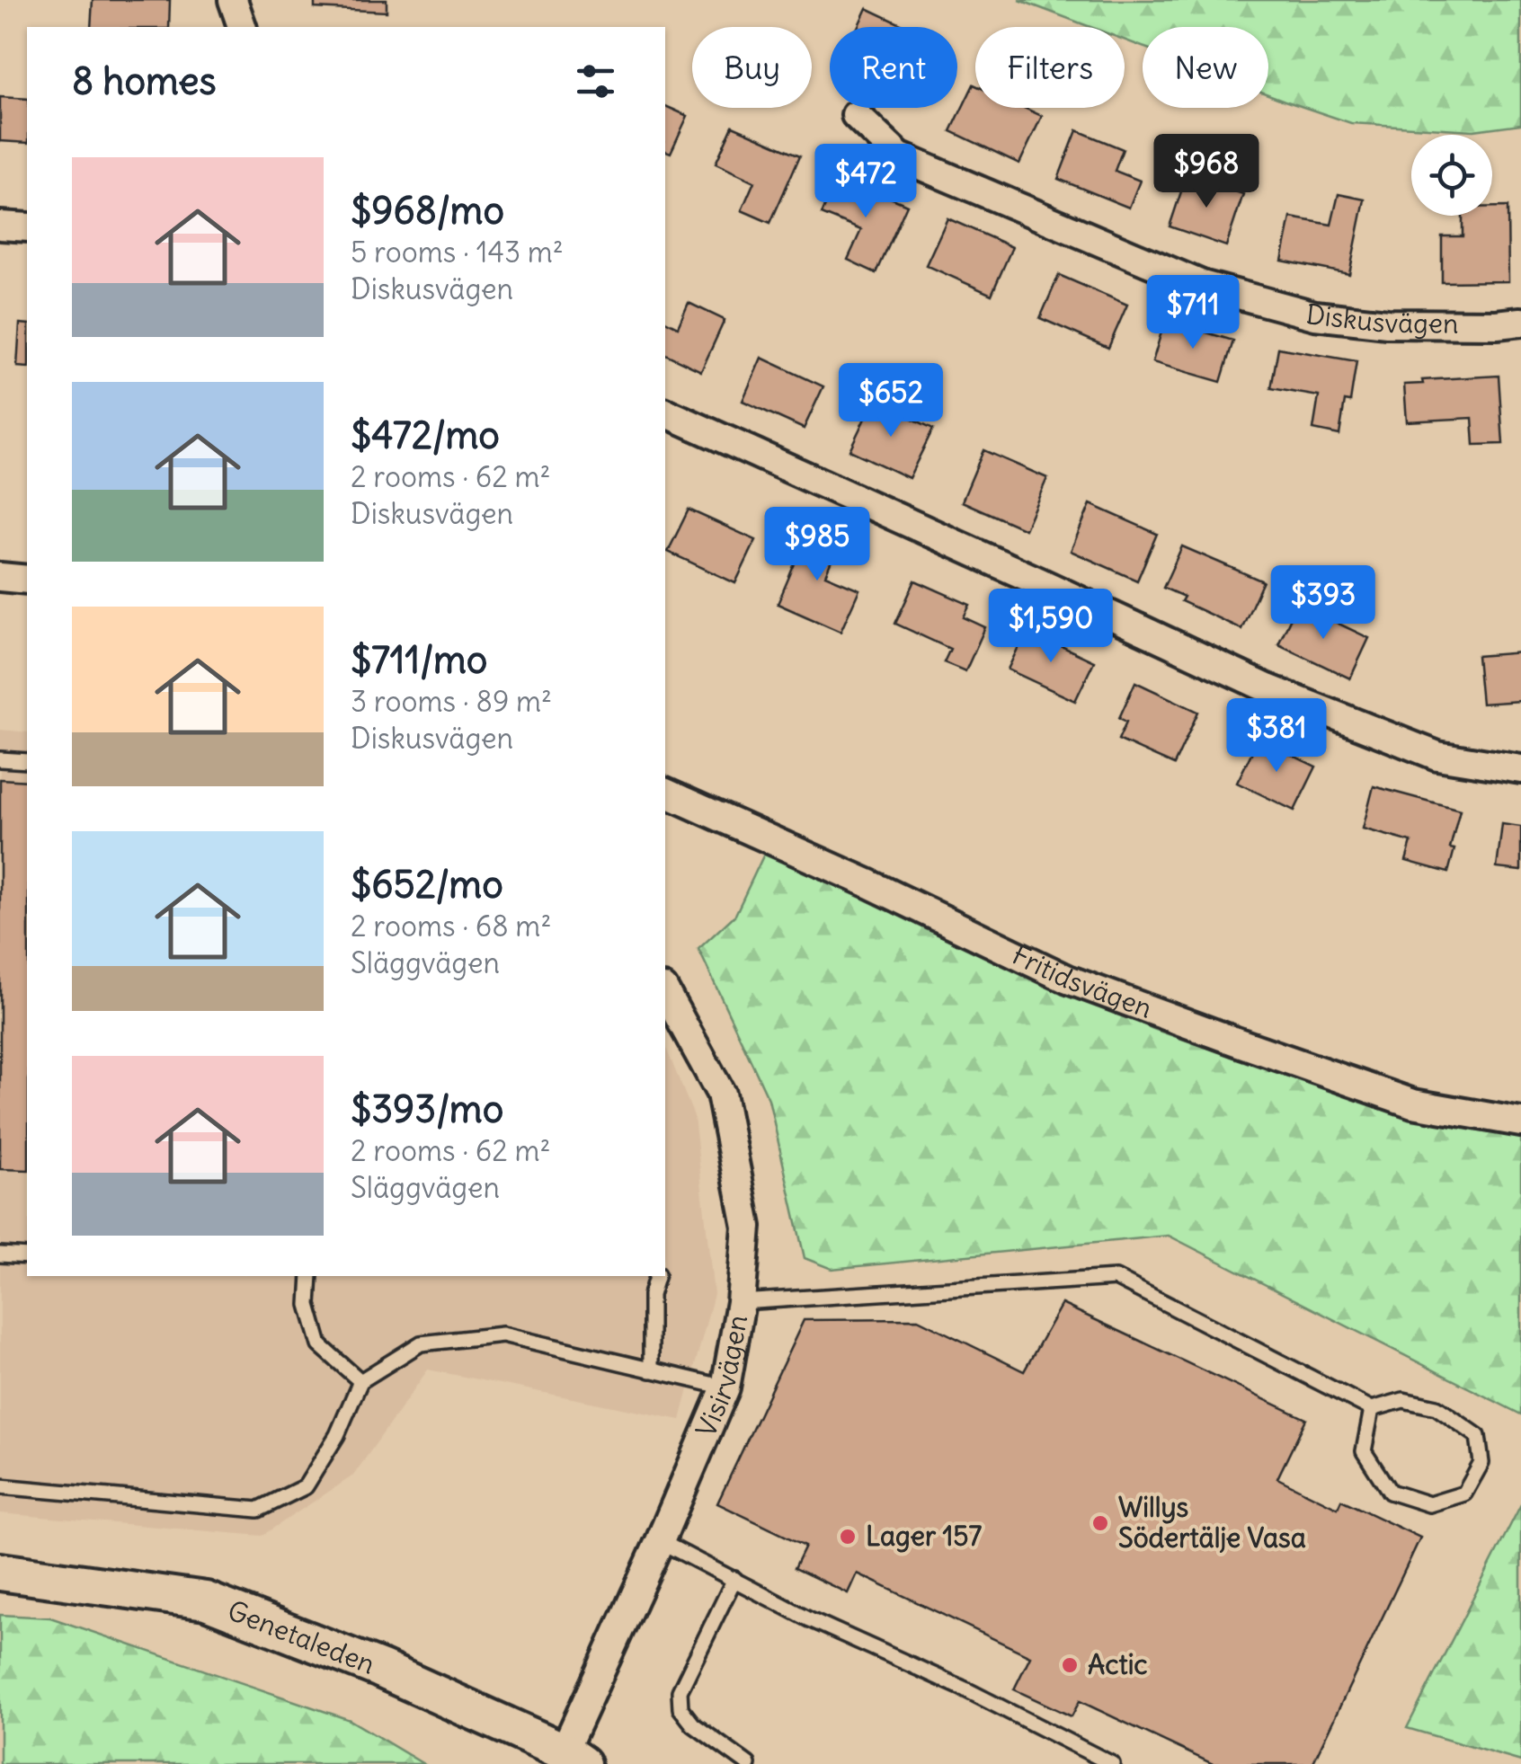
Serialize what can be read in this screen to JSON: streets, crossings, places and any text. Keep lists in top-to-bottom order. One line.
{"streets":{"main road":["Genetaleden"],"street":["Diskusvägen","Fritidsvägen","Visirvägen"]},"crossings":[["Visirvägen","Genetaleden"]],"places":["Willys Södertälje Vasa","Lager 157","Actic"],"page":{"chip":["Buy","Rent","Filters","New"],"heading":"8 homes","price":["$968","$472","$711","$652","$985","$393","$1,590","$381"],"list":[{"name":"$968/mo","note":"5 rooms · 143 m² · Diskusvägen"},{"name":"$472/mo","note":"2 rooms · 62 m² · Diskusvägen"},{"name":"$711/mo","note":"3 rooms · 89 m² · Diskusvägen"},{"name":"$652/mo","note":"2 rooms · 68 m² · Släggvägen"},{"name":"$393/mo","note":"2 rooms · 62 m² · Släggvägen"}]}}
